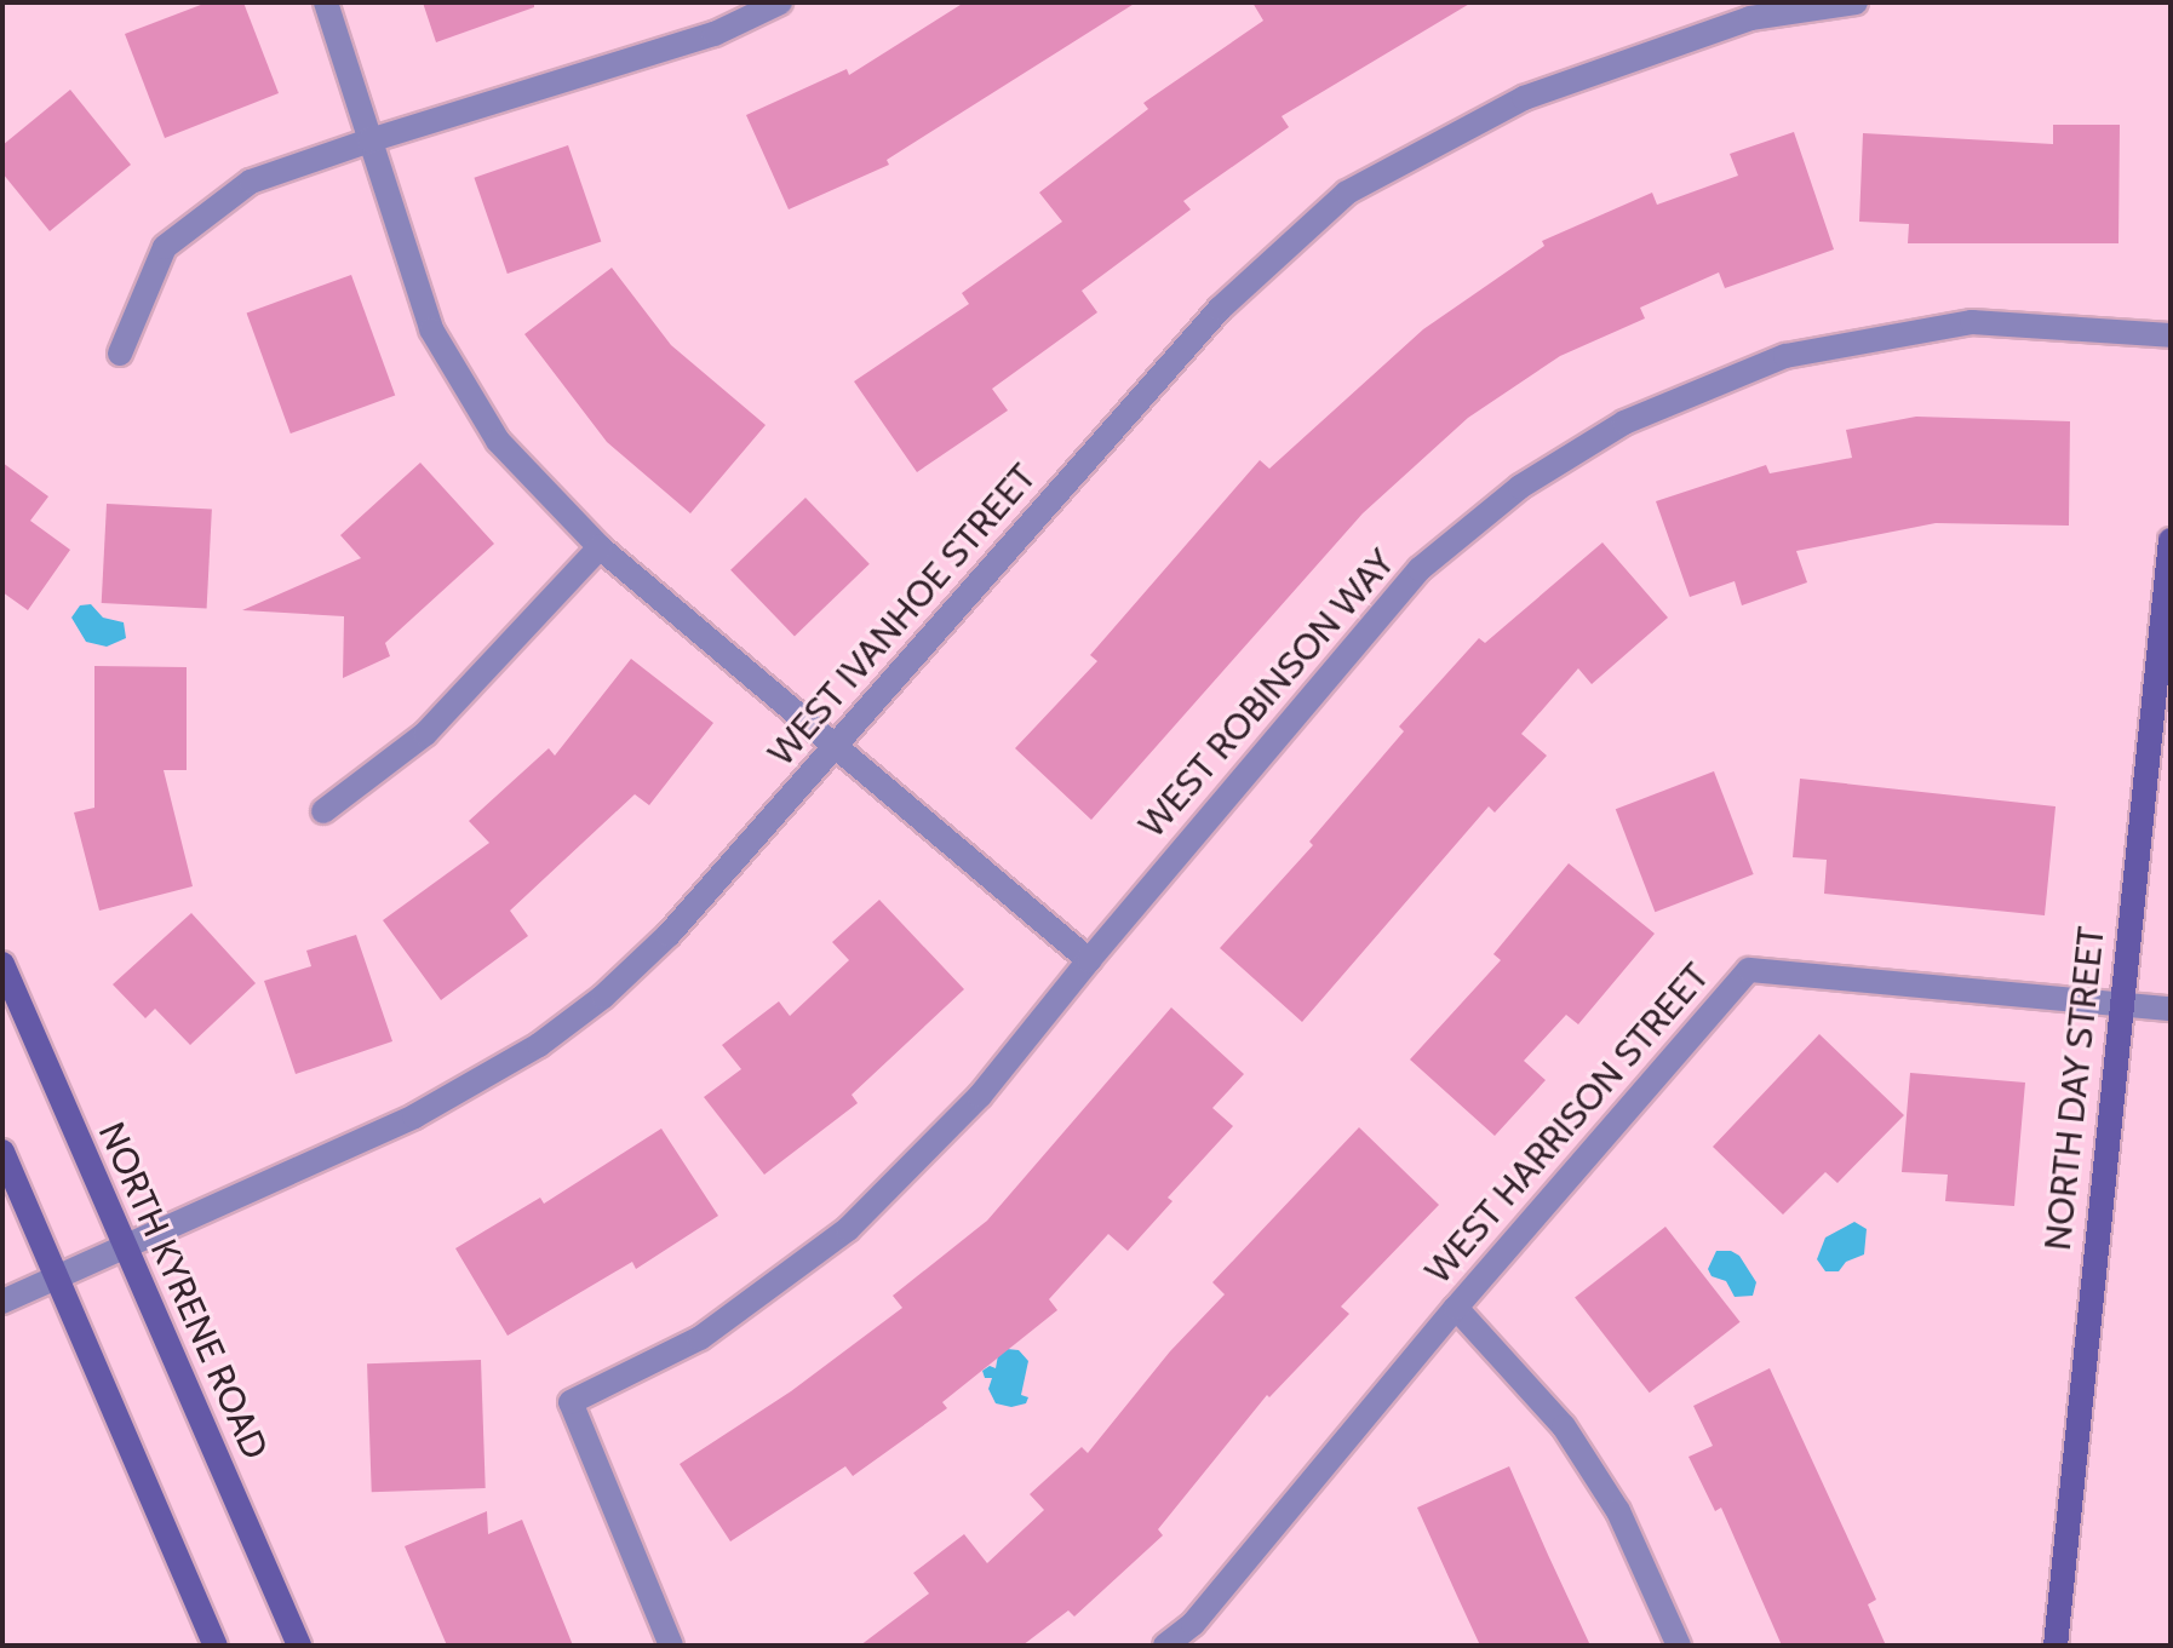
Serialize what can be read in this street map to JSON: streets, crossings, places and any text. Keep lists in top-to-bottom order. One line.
{"streets":{"main road":["NORTH DAY STREET","NORTH KYRENE ROAD"],"street":["WEST IVANHOE STREET","WEST ROBINSON WAY","WEST HARRISON STREET"]},"crossings":[["WEST IVANHOE STREET","NORTH KYRENE ROAD"],["NORTH DAY STREET","WEST HARRISON STREET"]]}
